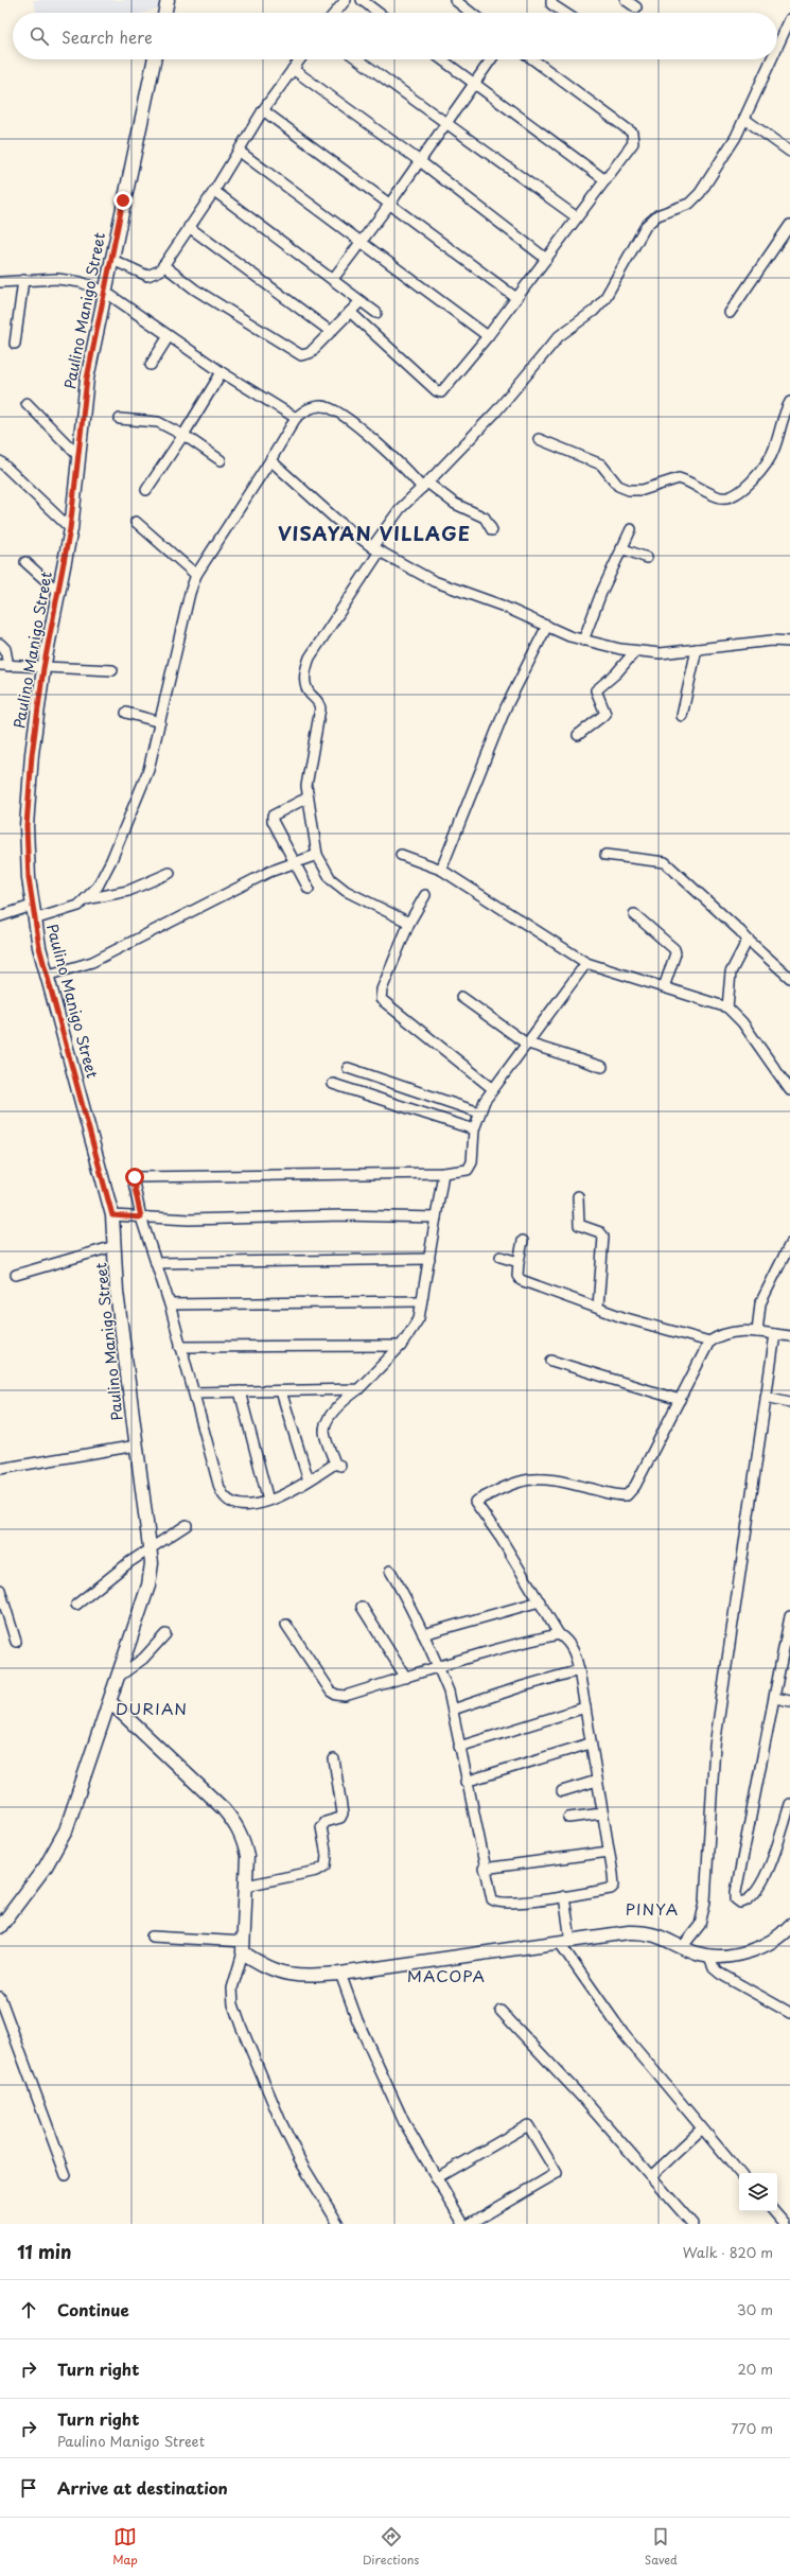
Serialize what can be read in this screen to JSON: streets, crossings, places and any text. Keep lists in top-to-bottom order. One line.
{"streets":{"street":["Paulino Manigo Street"]},"districts":["VISAYAN VILLAGE","DURIAN","PINYA","MACOPA"],"page":{"search":"Search here","heading":["11 min","Walk · 820 m"],"list":[["Continue","30 m"],["Turn right","20 m"],["Turn right","Paulino Manigo Street","770 m"],"Arrive at destination"],"nav":["Map","Directions","Saved"]}}
